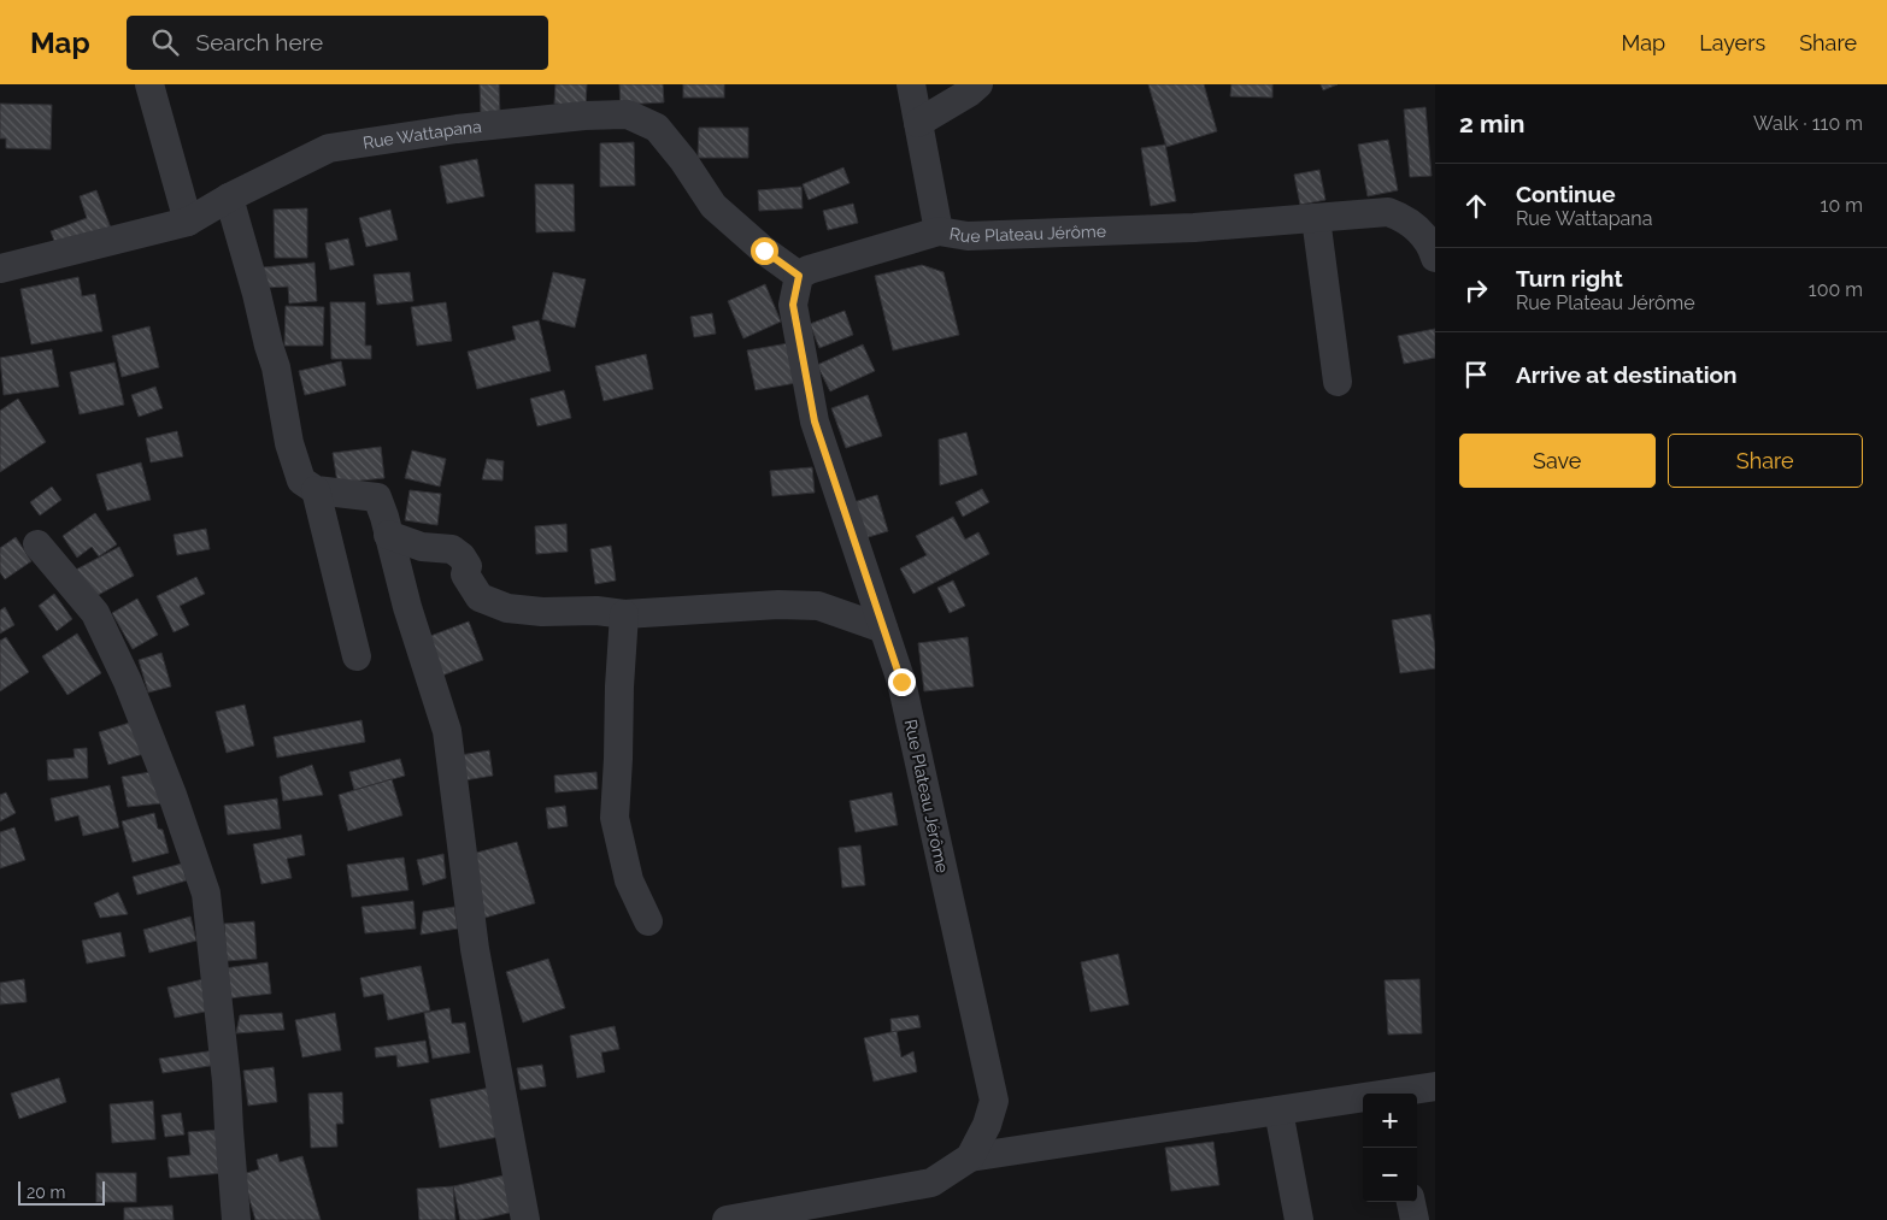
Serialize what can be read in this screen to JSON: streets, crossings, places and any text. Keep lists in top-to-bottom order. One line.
{"streets":{"street":["Rue Wattapana","Rue Plateau Jérôme"]},"crossings":[["Rue Wattapana","Rue Plateau Jérôme"]],"scale_bar":"20 m","page":{"header":"Map","search":"Search here","nav":["Map","Layers","Share"],"heading":["2 min","Walk · 110 m"],"list":[["Continue","Rue Wattapana","10 m"],["Turn right","Rue Plateau Jérôme","100 m"],"Arrive at destination"],"buttons":["Save","Share"],"map_buttons":["+","−"],"scale":"20 m"}}
